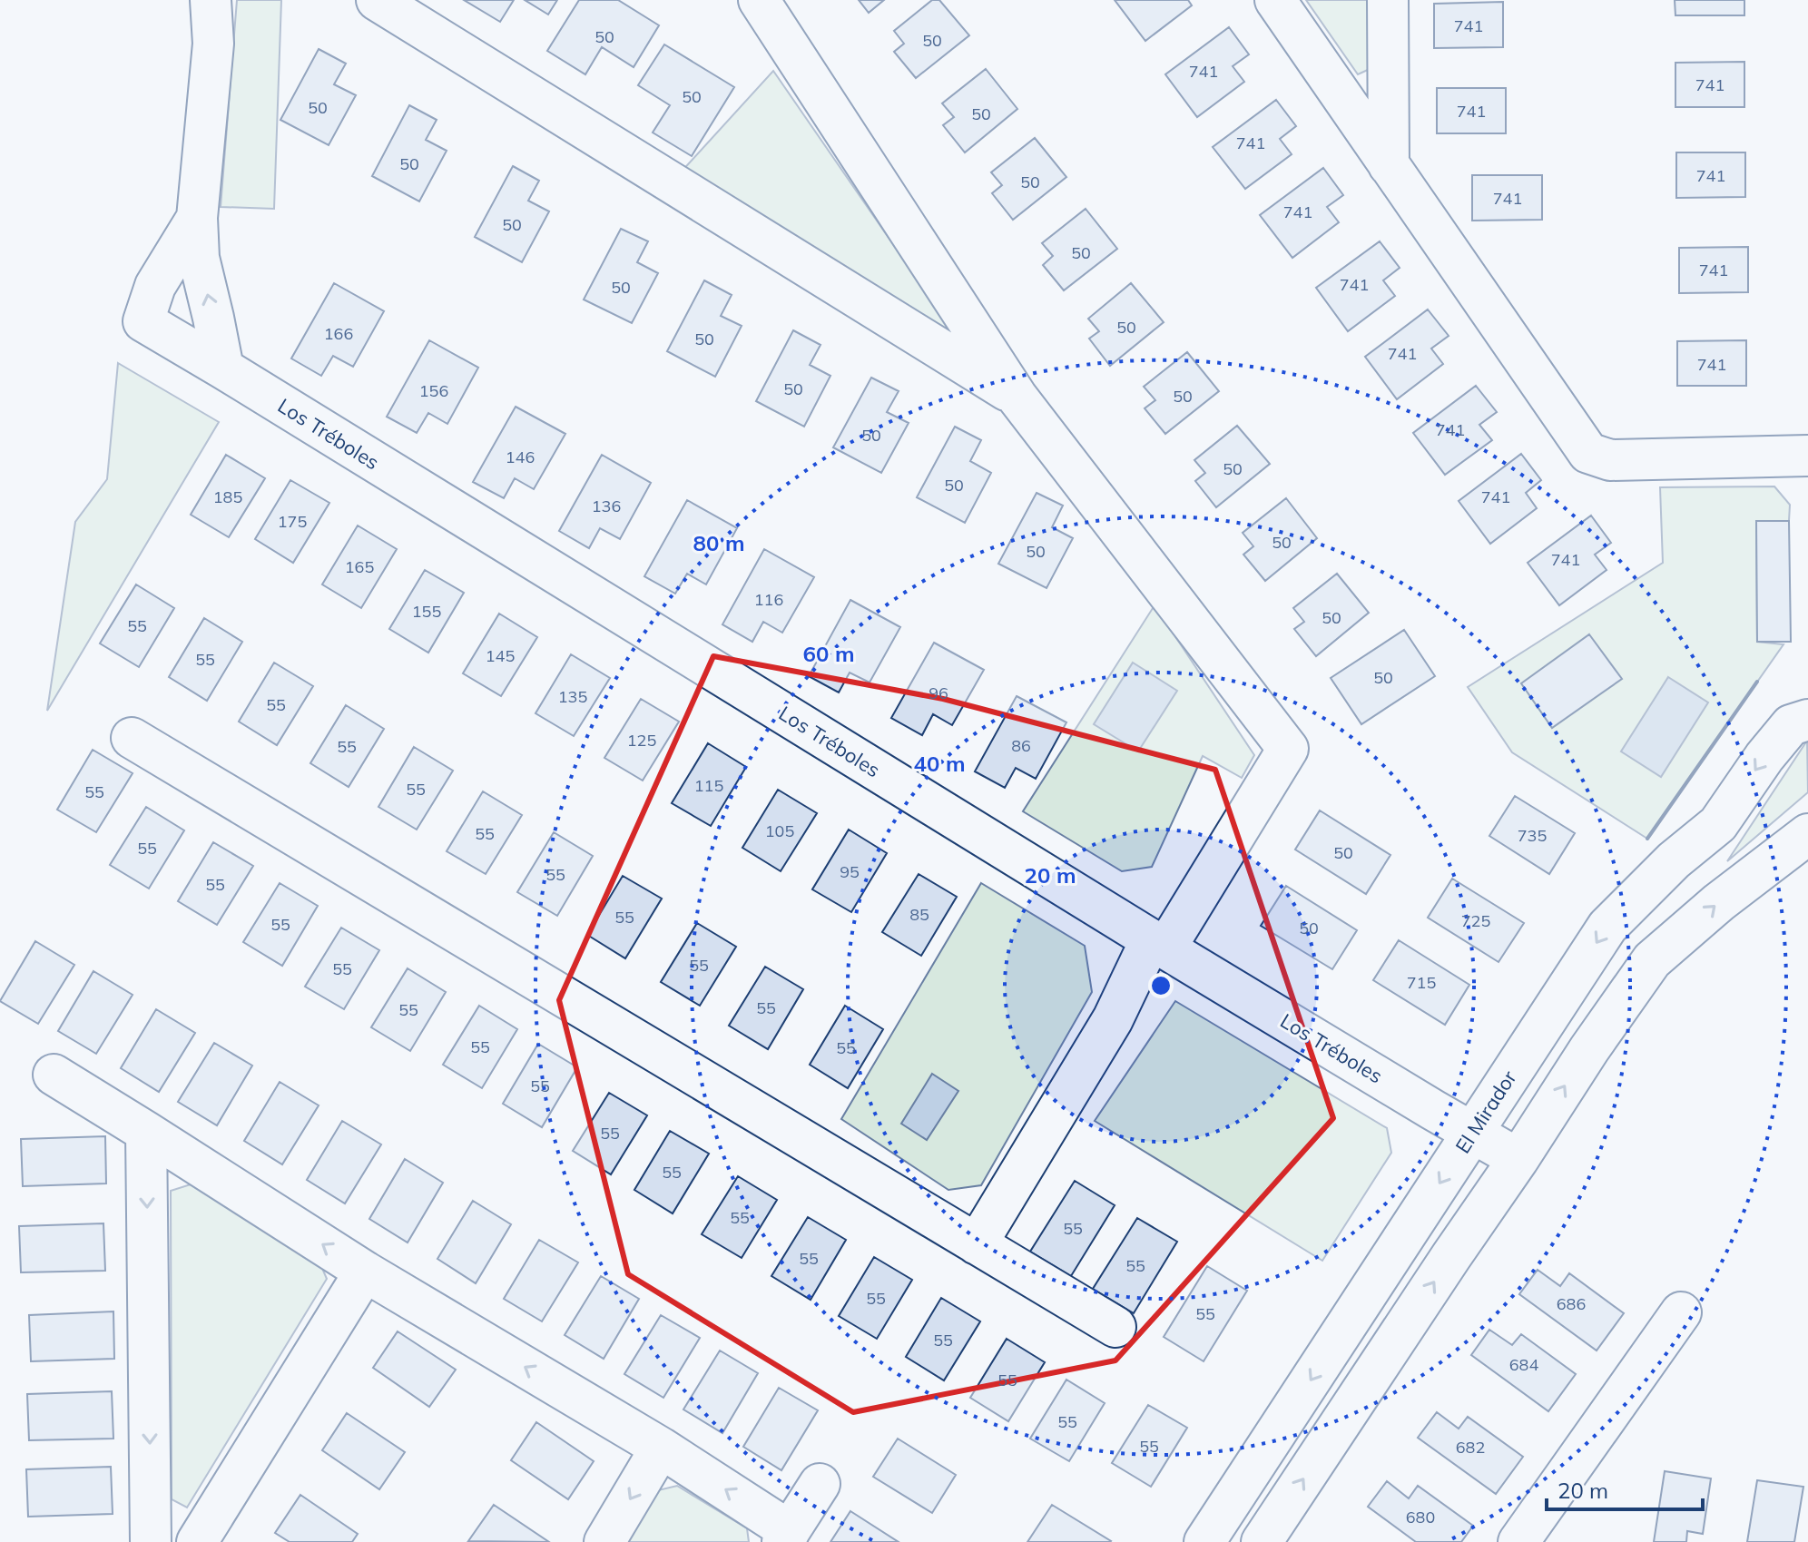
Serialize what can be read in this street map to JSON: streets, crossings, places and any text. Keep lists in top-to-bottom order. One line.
{"streets":{"street":["Los Tréboles","El Mirador"]},"crossings":[["Los Tréboles","El Mirador"]],"house_numbers":["741","50","50","741","741","50","50","741","50","741","50","741","50","741","741","50","50","741","741","50","50","166","50","741","741","50","156","50","741","50","146","50","50","185","741","136","175","50","50","741","165","116","155","50","55","145","55","50","96","135","55","125","86","55","115","55","55","105","55","735","55","50","95","55","55","85","55","725","55","50","55","55","715","55","55","55","55","55","55","55","55","55","55","55","55","686","55","55","684","55","55","55","682","680"],"scale_bar":"20 m","rings":["80 m","60 m","40 m","20 m"]}
